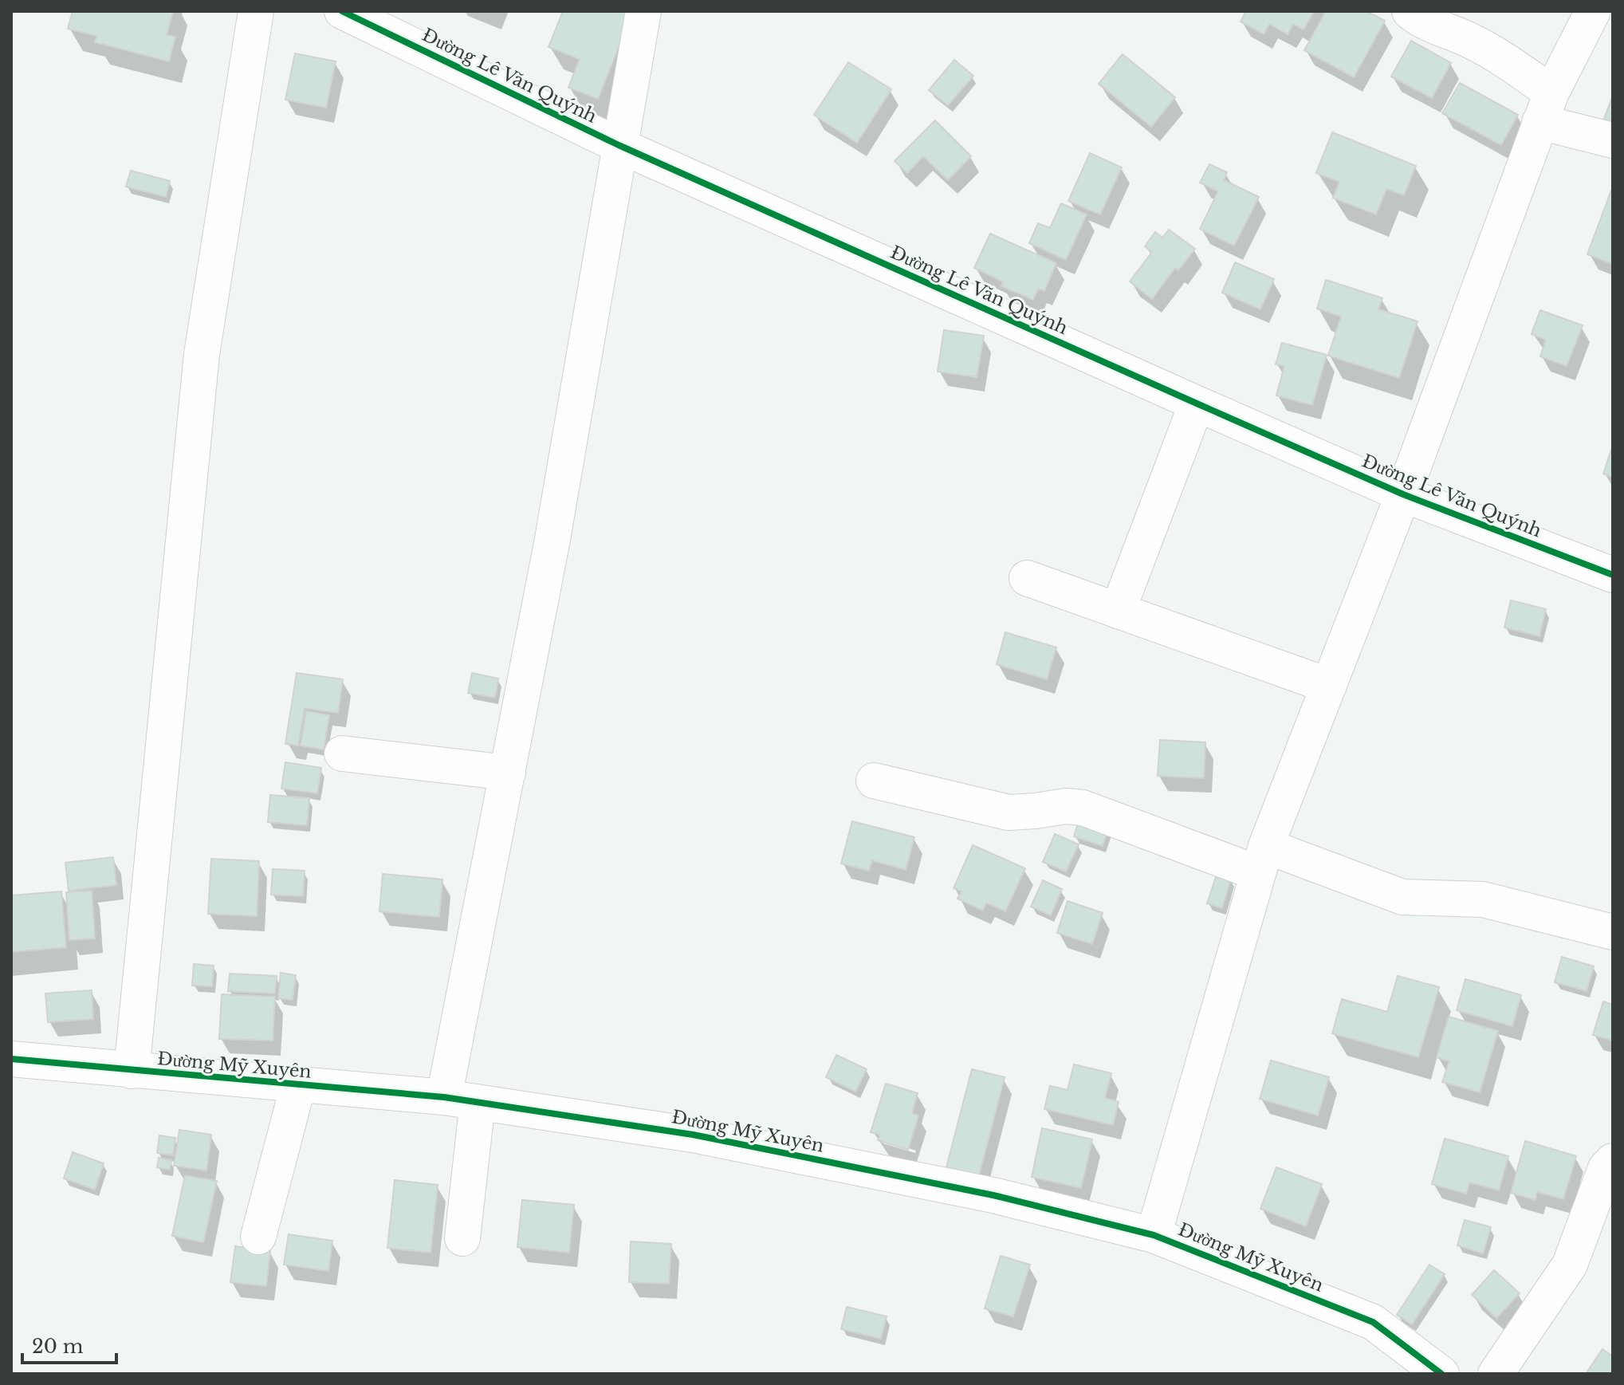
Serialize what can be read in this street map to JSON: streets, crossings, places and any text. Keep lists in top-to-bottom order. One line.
{"streets":{"street":["Đường Lê Văn Quýnh","Đường Mỹ Xuyên"]},"scale_bar":"20 m"}
